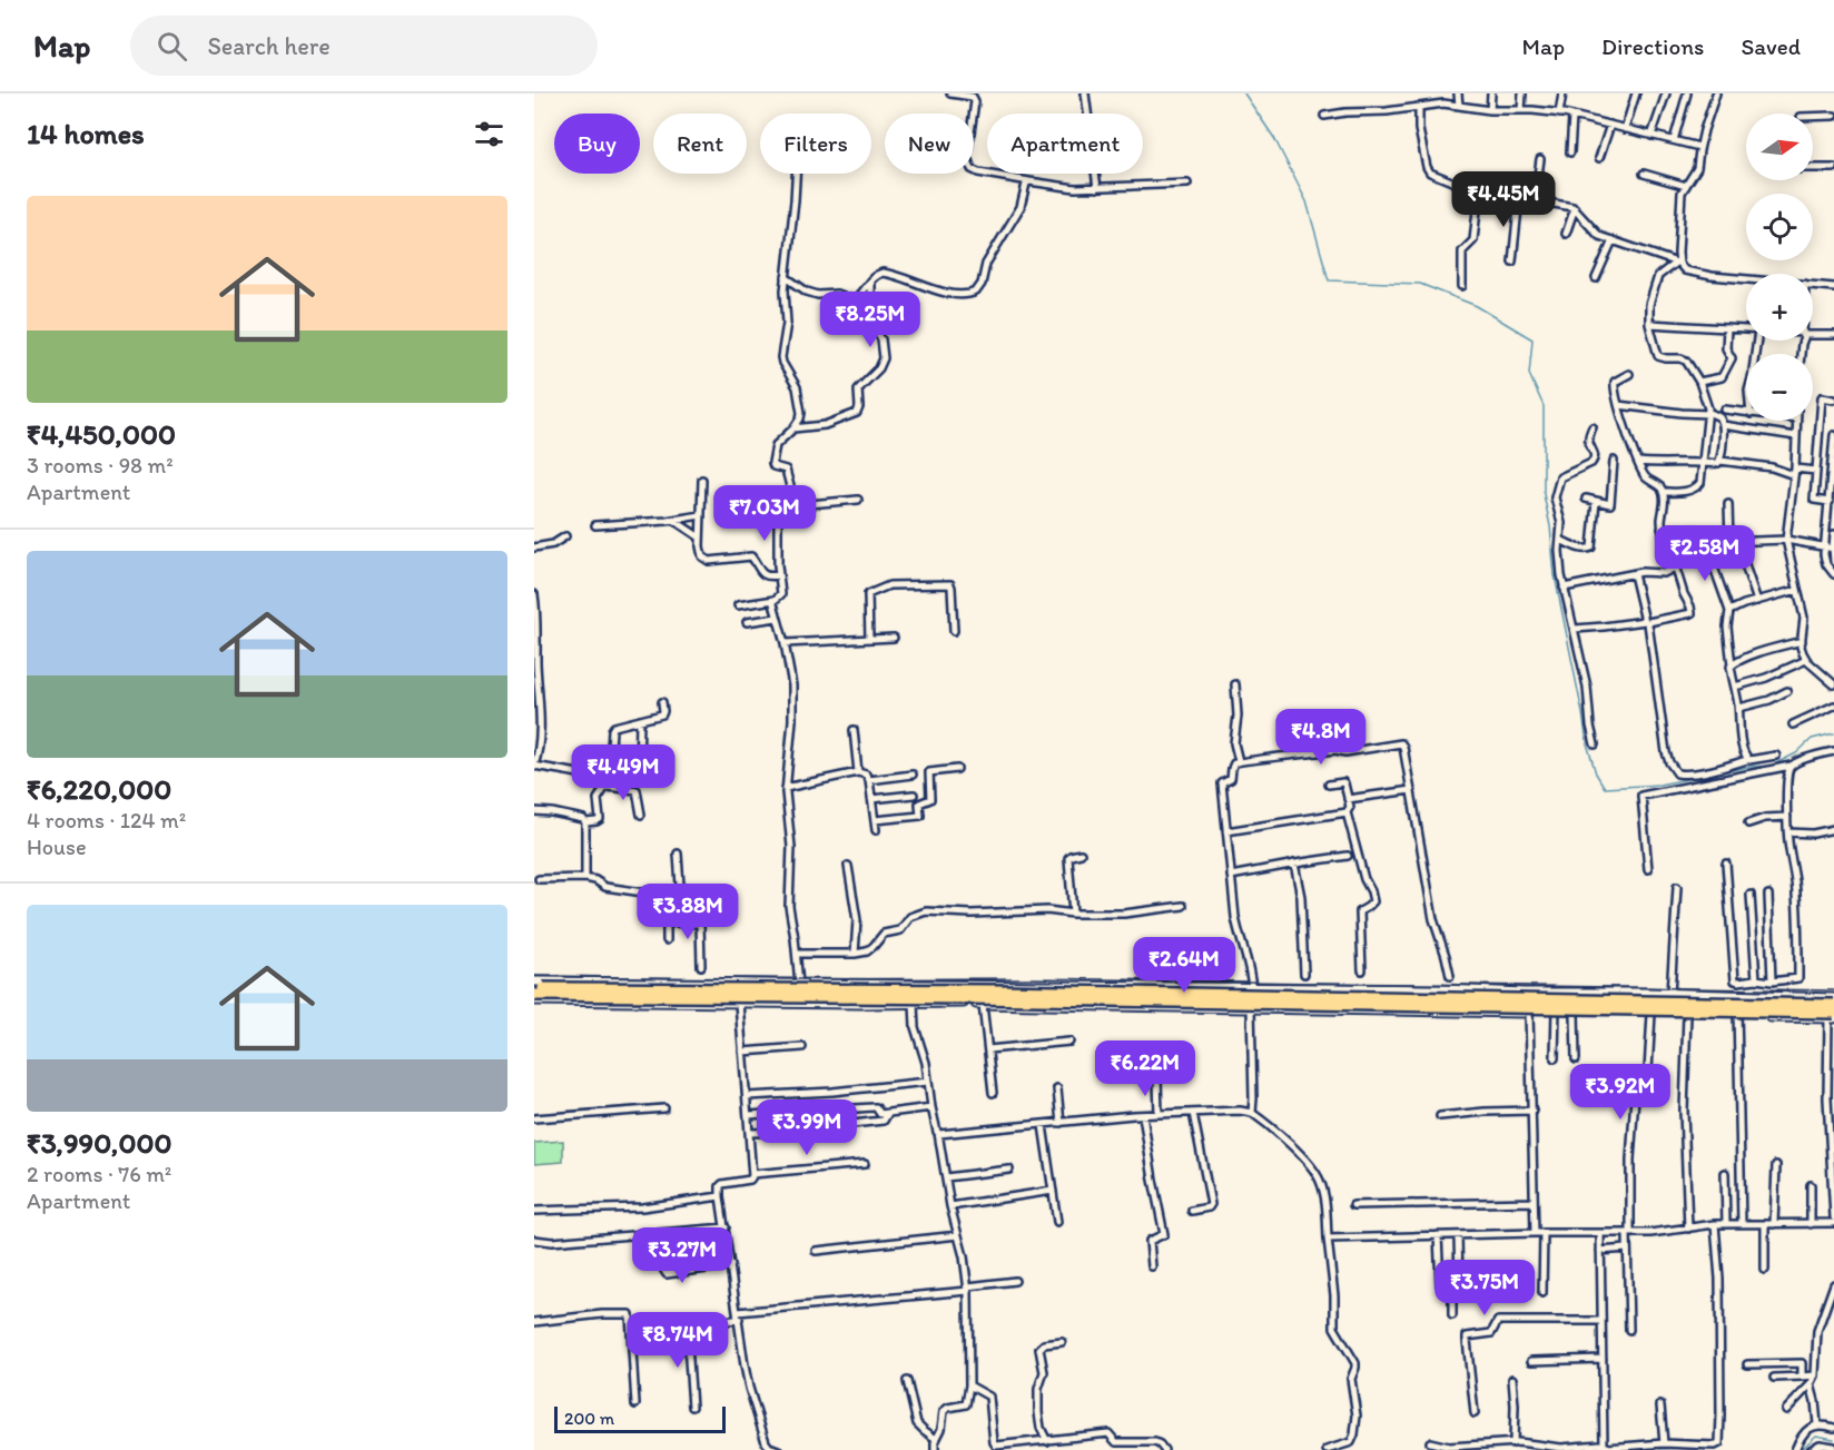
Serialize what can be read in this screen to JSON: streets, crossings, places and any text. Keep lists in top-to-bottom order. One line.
{"scale_bar":"200 m","north":"right","page":{"header":"Map","search":"Search here","nav":["Map","Directions","Saved"],"heading":"14 homes","map_buttons":["+","−"],"chip":["Buy","Rent","Filters","New","Apartment"],"price":["₹4.45M","₹8.25M","₹7.03M","₹2.58M","₹4.8M","₹4.49M","₹3.88M","₹2.64M","₹6.22M","₹3.92M","₹3.99M","₹3.27M","₹3.75M","₹8.74M"],"list":[{"name":"₹4,450,000","note":"3 rooms · 98 m² · Apartment"},{"name":"₹6,220,000","note":"4 rooms · 124 m² · House"},{"name":"₹3,990,000","note":"2 rooms · 76 m² · Apartment"}],"scale":"200 m"}}
